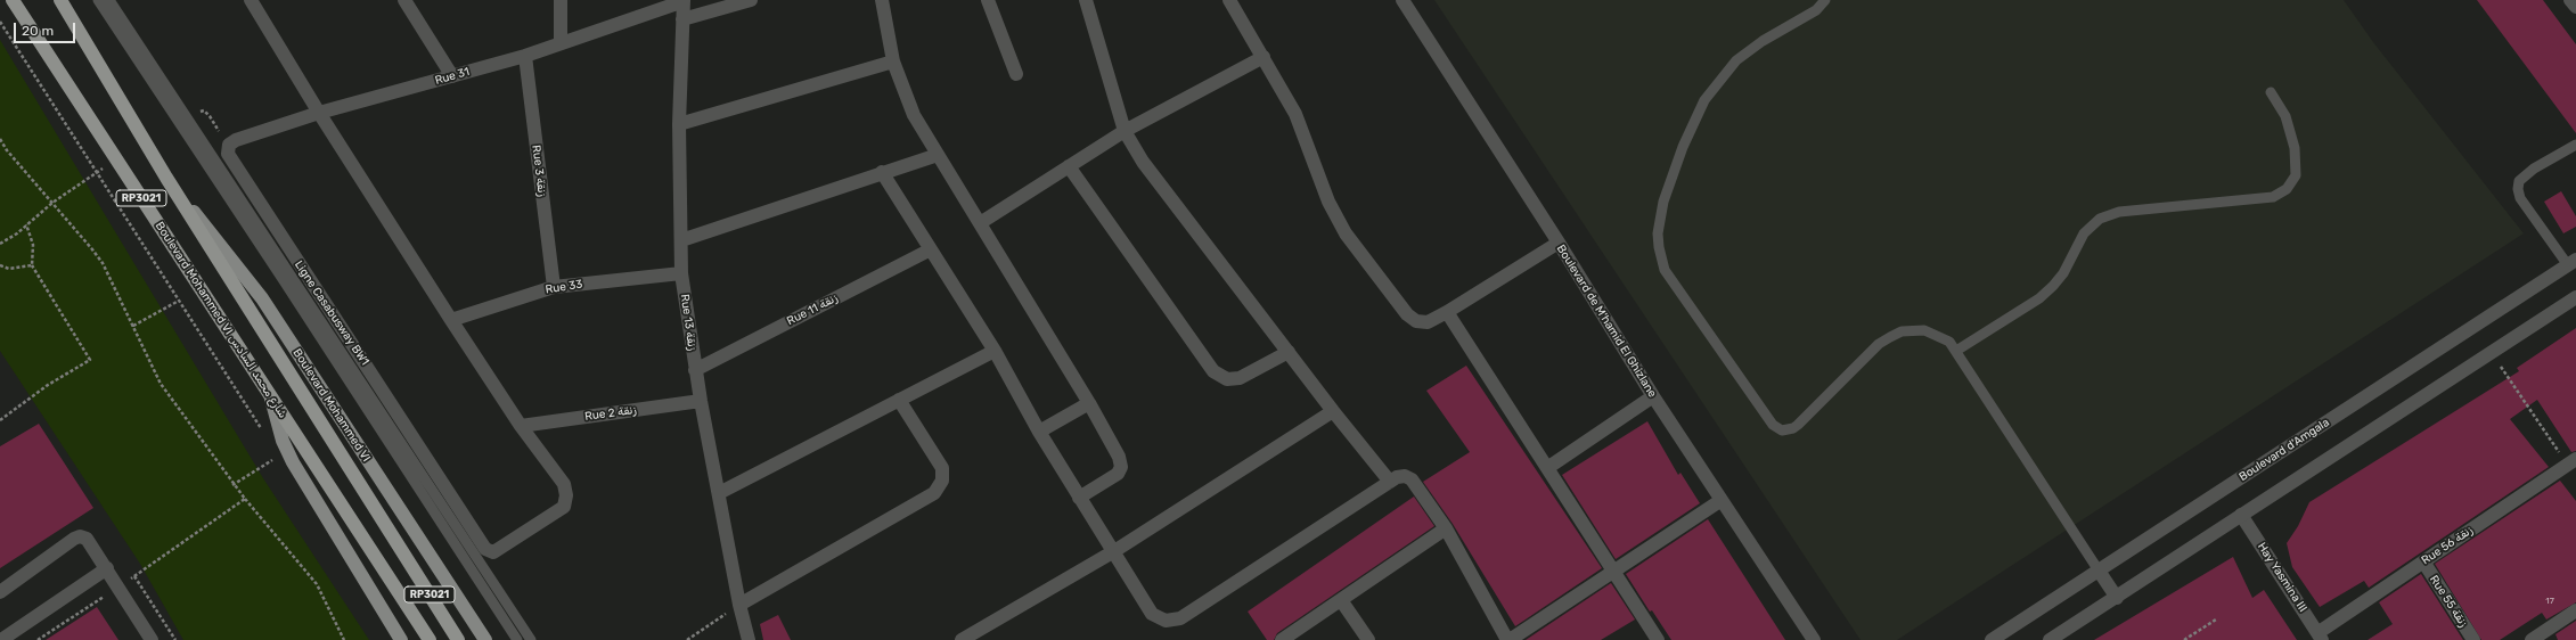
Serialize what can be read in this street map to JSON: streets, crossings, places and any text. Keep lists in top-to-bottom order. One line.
{"streets":{"highway":["RP3021","Boulevard Mohammed VI شارع محمد السادس"],"main road":["Boulevard Mohammed VI"],"street":["Rue 31","Rue 3 زنقة","Rue 33","Rue 11 زنقة","Boulevard de M'hamid El Ghizlane","Rue 13 زنقة","Rue 2 زنقة","Boulevard d'Amgala","Rue 56 زنقة","Hay Yasmina III","Rue 55 زنقة"],"lane":["Ligne Casabusway BW1"]},"crossings":[["Rue 31","Rue 3 زنقة"],["Rue 31","Rue 13 زنقة"],["Rue 31","Rue 2 زنقة"],["Rue 3 زنقة","Rue 33"],["RP3021","Boulevard Mohammed VI"],["Rue 33","Rue 13 زنقة"],["Rue 11 زنقة","Rue 13 زنقة"],["Rue 13 زنقة","Rue 2 زنقة"],["Rue 56 زنقة","Hay Yasmina III"],["Rue 56 زنقة","Rue 55 زنقة"]],"house_numbers":["17"],"scale_bar":"20 m"}
